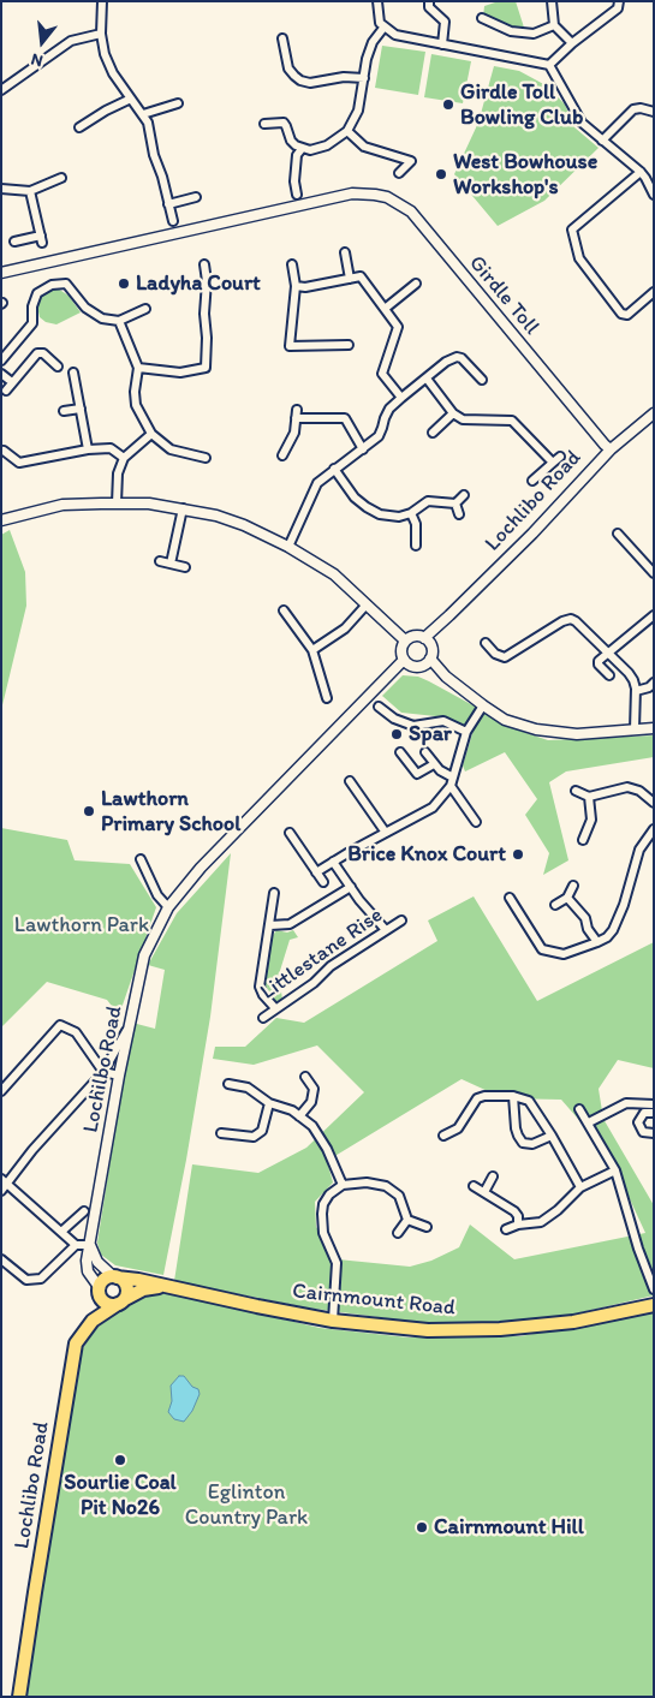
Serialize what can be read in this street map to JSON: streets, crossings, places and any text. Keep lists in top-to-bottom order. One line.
{"streets":{"main road":["Lochlibo Road","Cairnmount Road"],"street":["Girdle Toll","Littlestane Rise","Lochilbo Road"]},"crossings":[["Girdle Toll","Lochlibo Road"],["Lochlibo Road","Lochilbo Road"],["Lochlibo Road","Cairnmount Road"],["Lochilbo Road","Cairnmount Road"]],"parks":["Lawthorn Park","Eglinton Country Park"],"places":["Girdle Toll Bowling Club","West Bowhouse Workshop's","Ladyha Court","Spar","Lawthorn Primary School","Brice Knox Court","Sourlie Coal Pit No26","Cairnmount Hill"],"north":"bottom"}
